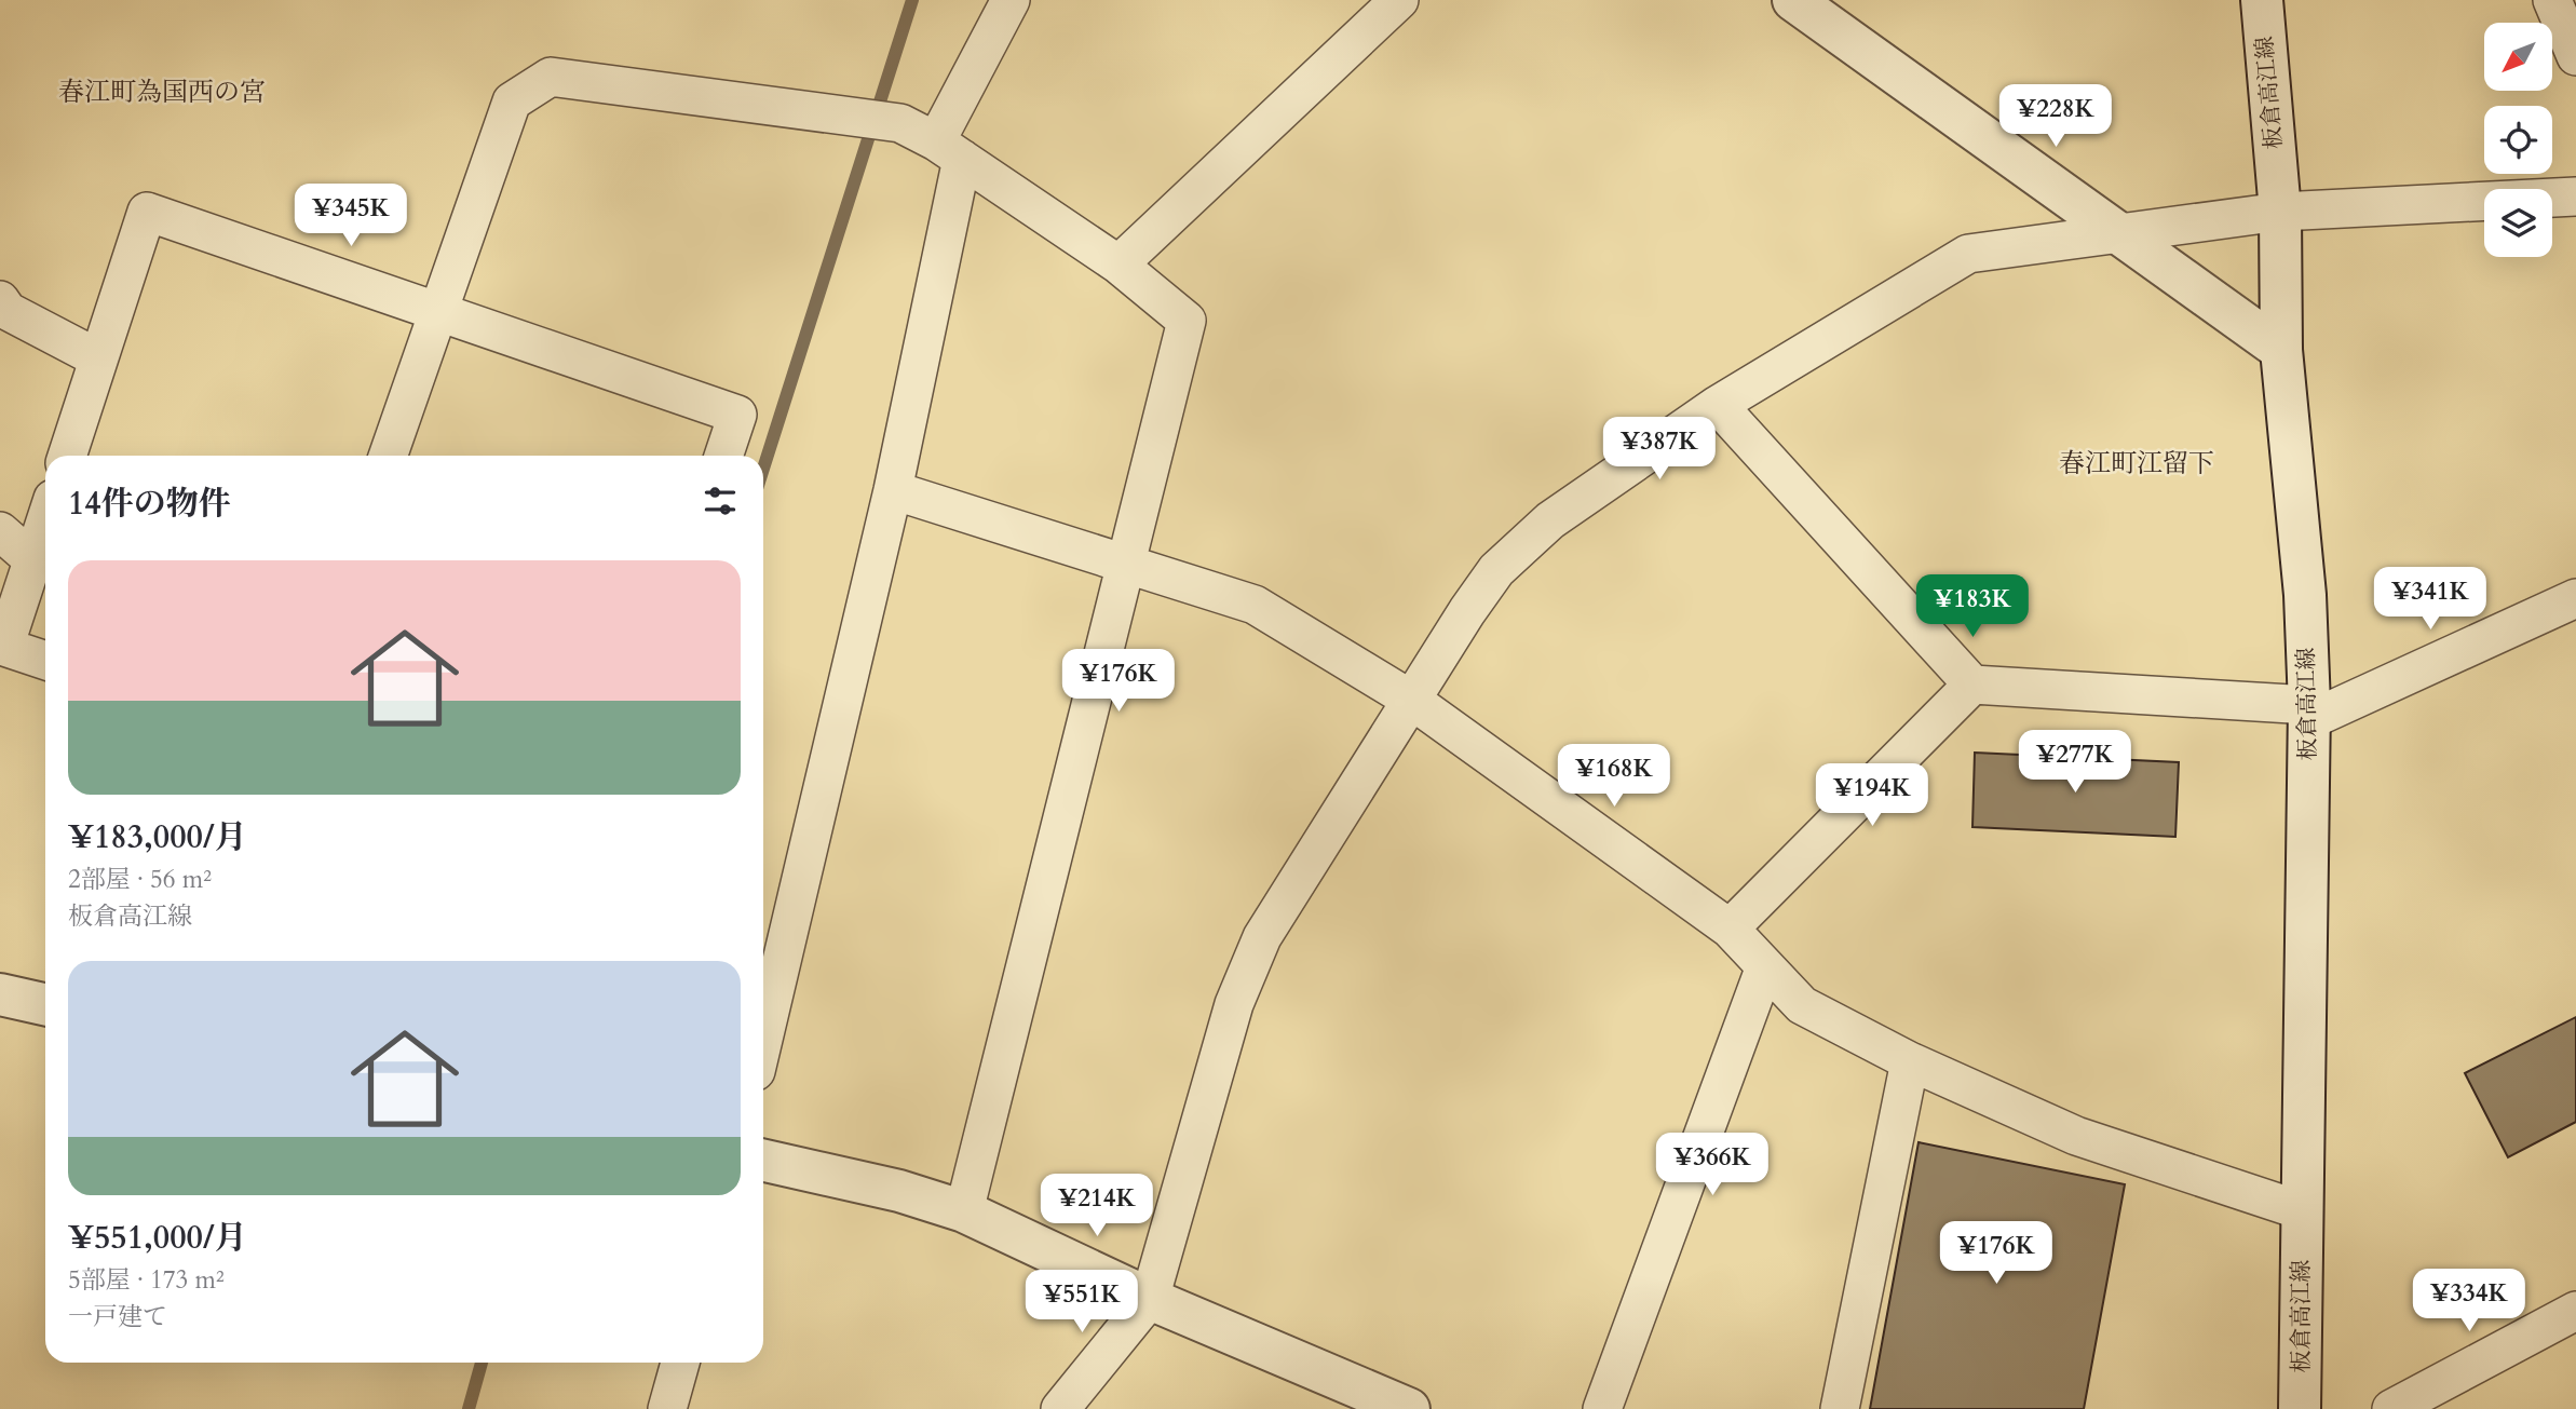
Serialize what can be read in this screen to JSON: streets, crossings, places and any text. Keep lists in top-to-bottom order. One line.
{"streets":{"main road":["板倉高江線"]},"districts":["春江町為国西の宮","春江町江留下"],"north":"bottom left","page":{"price":["¥228K","¥345K","¥387K","¥341K","¥183K","¥176K","¥277K","¥168K","¥194K","¥366K","¥214K","¥176K","¥334K","¥551K"],"heading":"14件の物件","list":[{"name":"¥183,000/月","note":"2部屋 · 56 m² · 板倉高江線"},{"name":"¥551,000/月","note":"5部屋 · 173 m² · 一戸建て"}]}}
